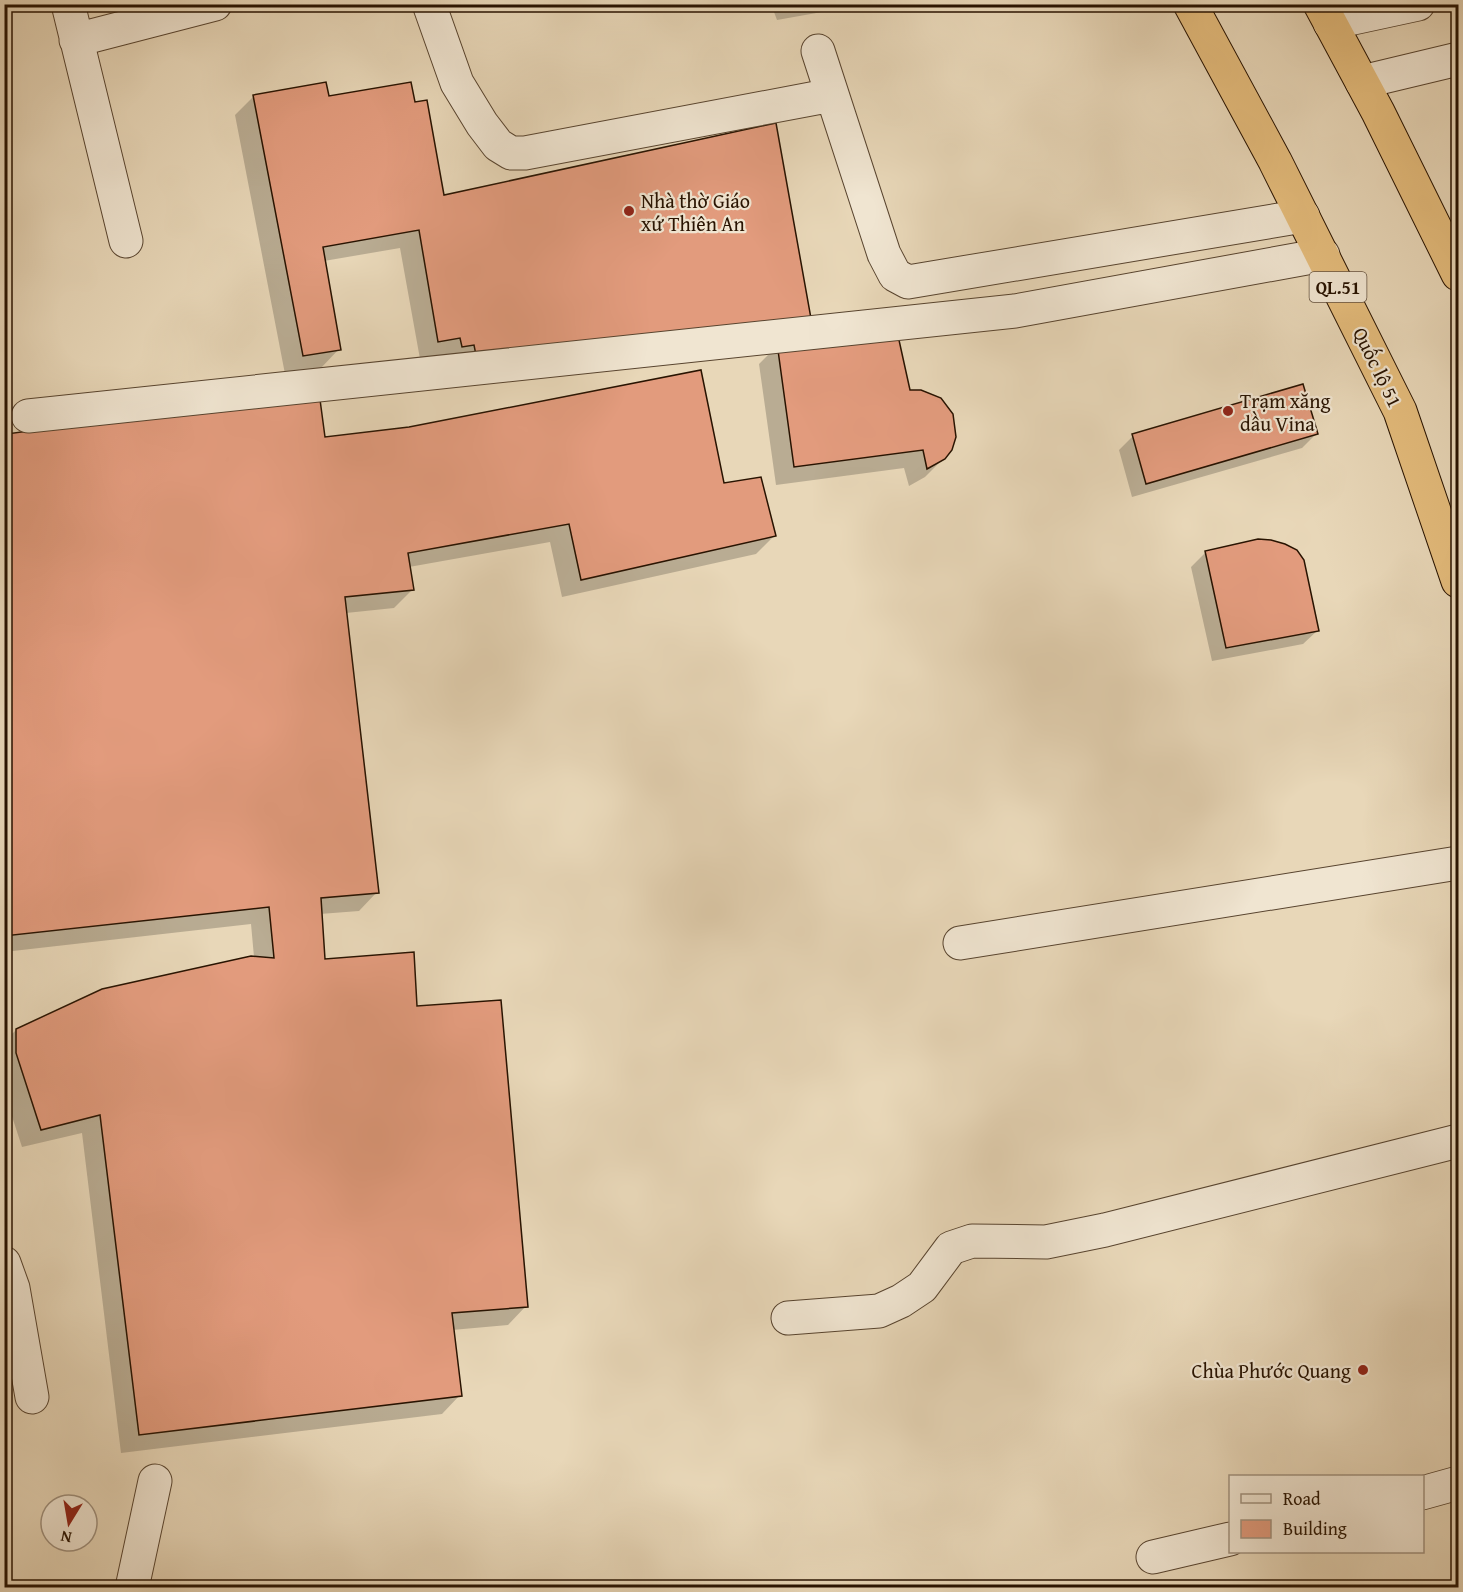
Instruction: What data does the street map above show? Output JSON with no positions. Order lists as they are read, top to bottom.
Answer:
{
  "streets": {
    "highway": ["QL.51", "Quốc lộ 51"]
  },
  "places": ["Nhà thờ Giáo xứ Thiên An", "Trạm xăng dầu Vina", "Chùa Phước Quang"],
  "legend": ["Road", "Building"],
  "north": "bottom"
}
